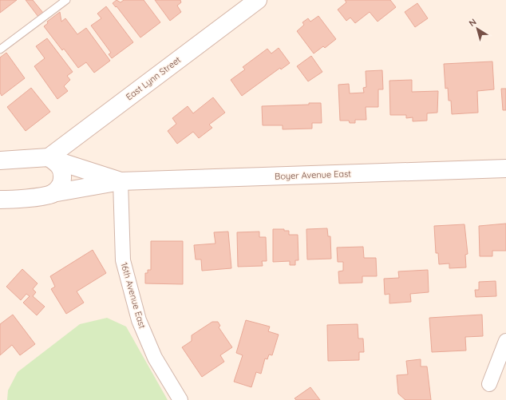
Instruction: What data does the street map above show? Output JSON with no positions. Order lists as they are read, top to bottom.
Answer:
{
  "streets": {
    "street": ["East Lynn Street", "Boyer Avenue East", "16th Avenue East"]
  },
  "crossings": [
    ["East Lynn Street", "Boyer Avenue East"],
    ["Boyer Avenue East", "16th Avenue East"]
  ],
  "north": "top left"
}
